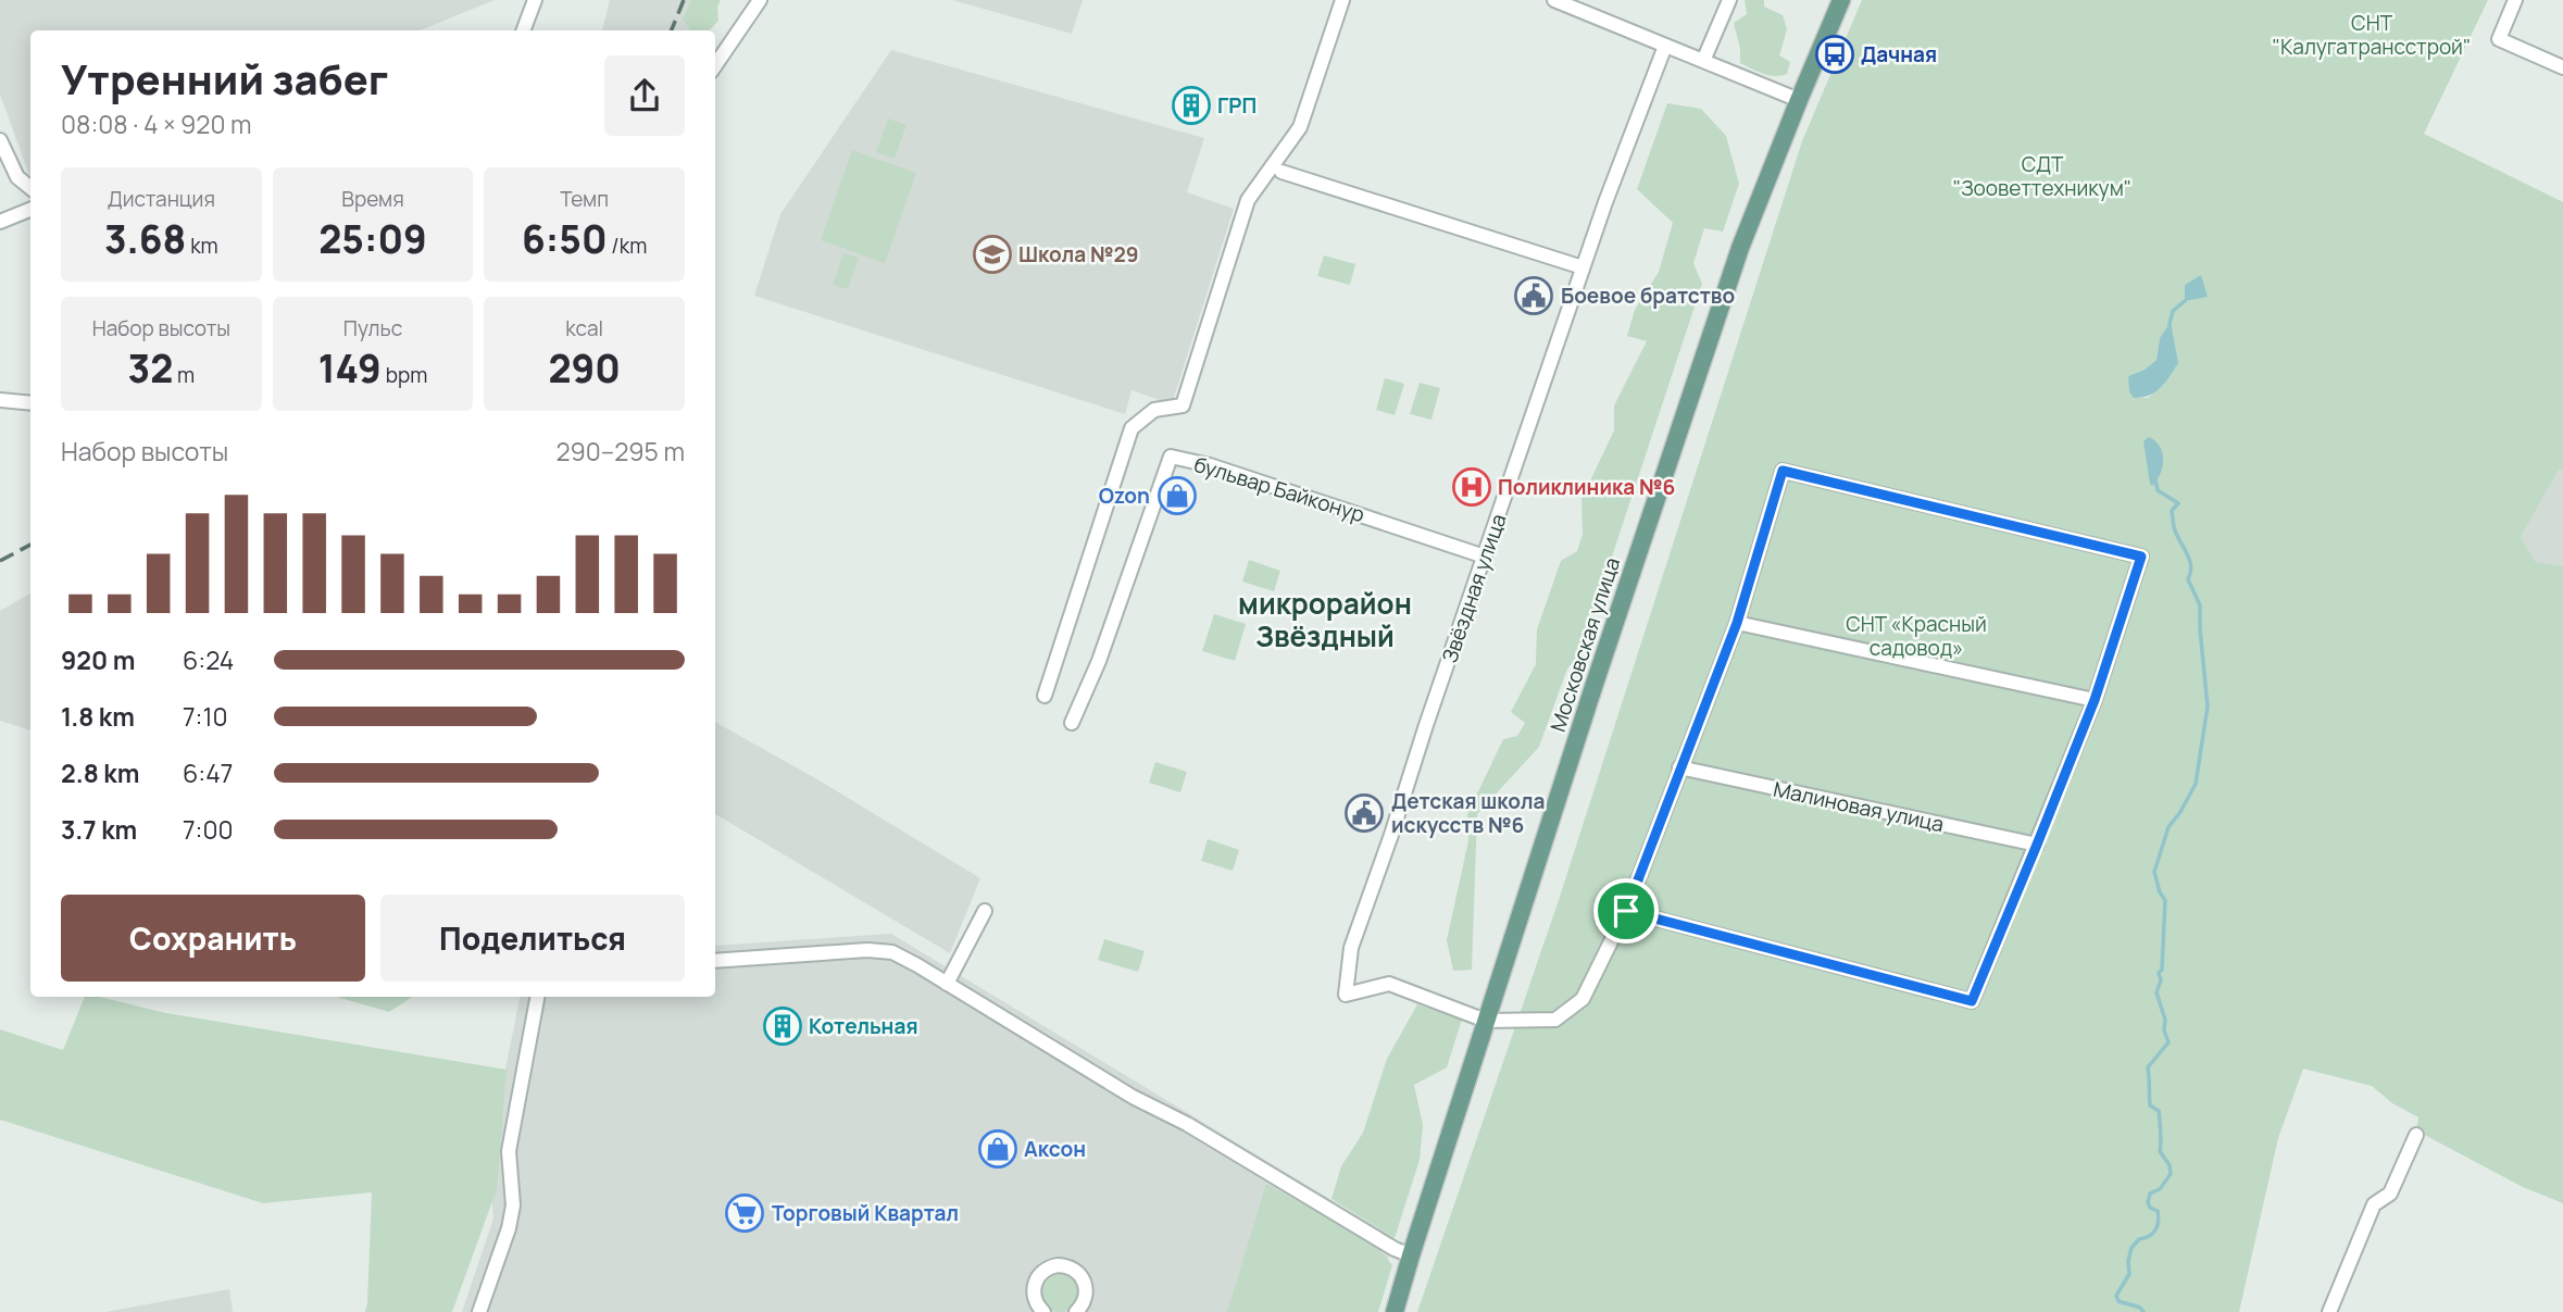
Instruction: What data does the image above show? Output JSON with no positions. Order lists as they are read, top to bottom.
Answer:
{
  "streets": {
    "main road": ["Московская улица"],
    "street": ["бульвар Байконур", "Звёздная улица", "Малиновая улица"]
  },
  "crossings": [
    ["бульвар Байконур", "Звёздная улица"],
    ["Звёздная улица", "Московская улица"]
  ],
  "districts": ["микрорайон Звёздный"],
  "parks": ["СНТ \"Калугатрансстрой\"", "СДТ \"Зооветтехникум\"", "СНТ «Красный садовод»"],
  "places": {
    "bus stop": ["Дачная"],
    "building": ["ГРП", "Котельная"],
    "school or university": ["Школа №29"],
    "public building": ["Боевое братство", "Детская школа искусств №6"],
    "hospital": ["Поликлиника №6"],
    "shop": ["Ozon", "Аксон"],
    "supermarket": ["Торговый Квартал"]
  },
  "page": {
    "heading": ["Утренний забег", "08:08 · 4 × 920 m"],
    "stats": [
      ["Дистанция", "3.68 km"],
      ["Время", "25:09"],
      ["Темп", "6:50 /km"],
      ["Набор высоты", "32 m"],
      ["Пульс", "149 bpm"],
      ["kcal", "290"]
    ],
    "chart": ["Набор высоты", "290–295 m"],
    "list": [
      {
        "name": "920 m",
        "note": "6:24"
      },
      {
        "name": "1.8 km",
        "note": "7:10"
      },
      {
        "name": "2.8 km",
        "note": "6:47"
      },
      {
        "name": "3.7 km",
        "note": "7:00"
      }
    ],
    "buttons": ["Сохранить", "Поделиться"]
  }
}
